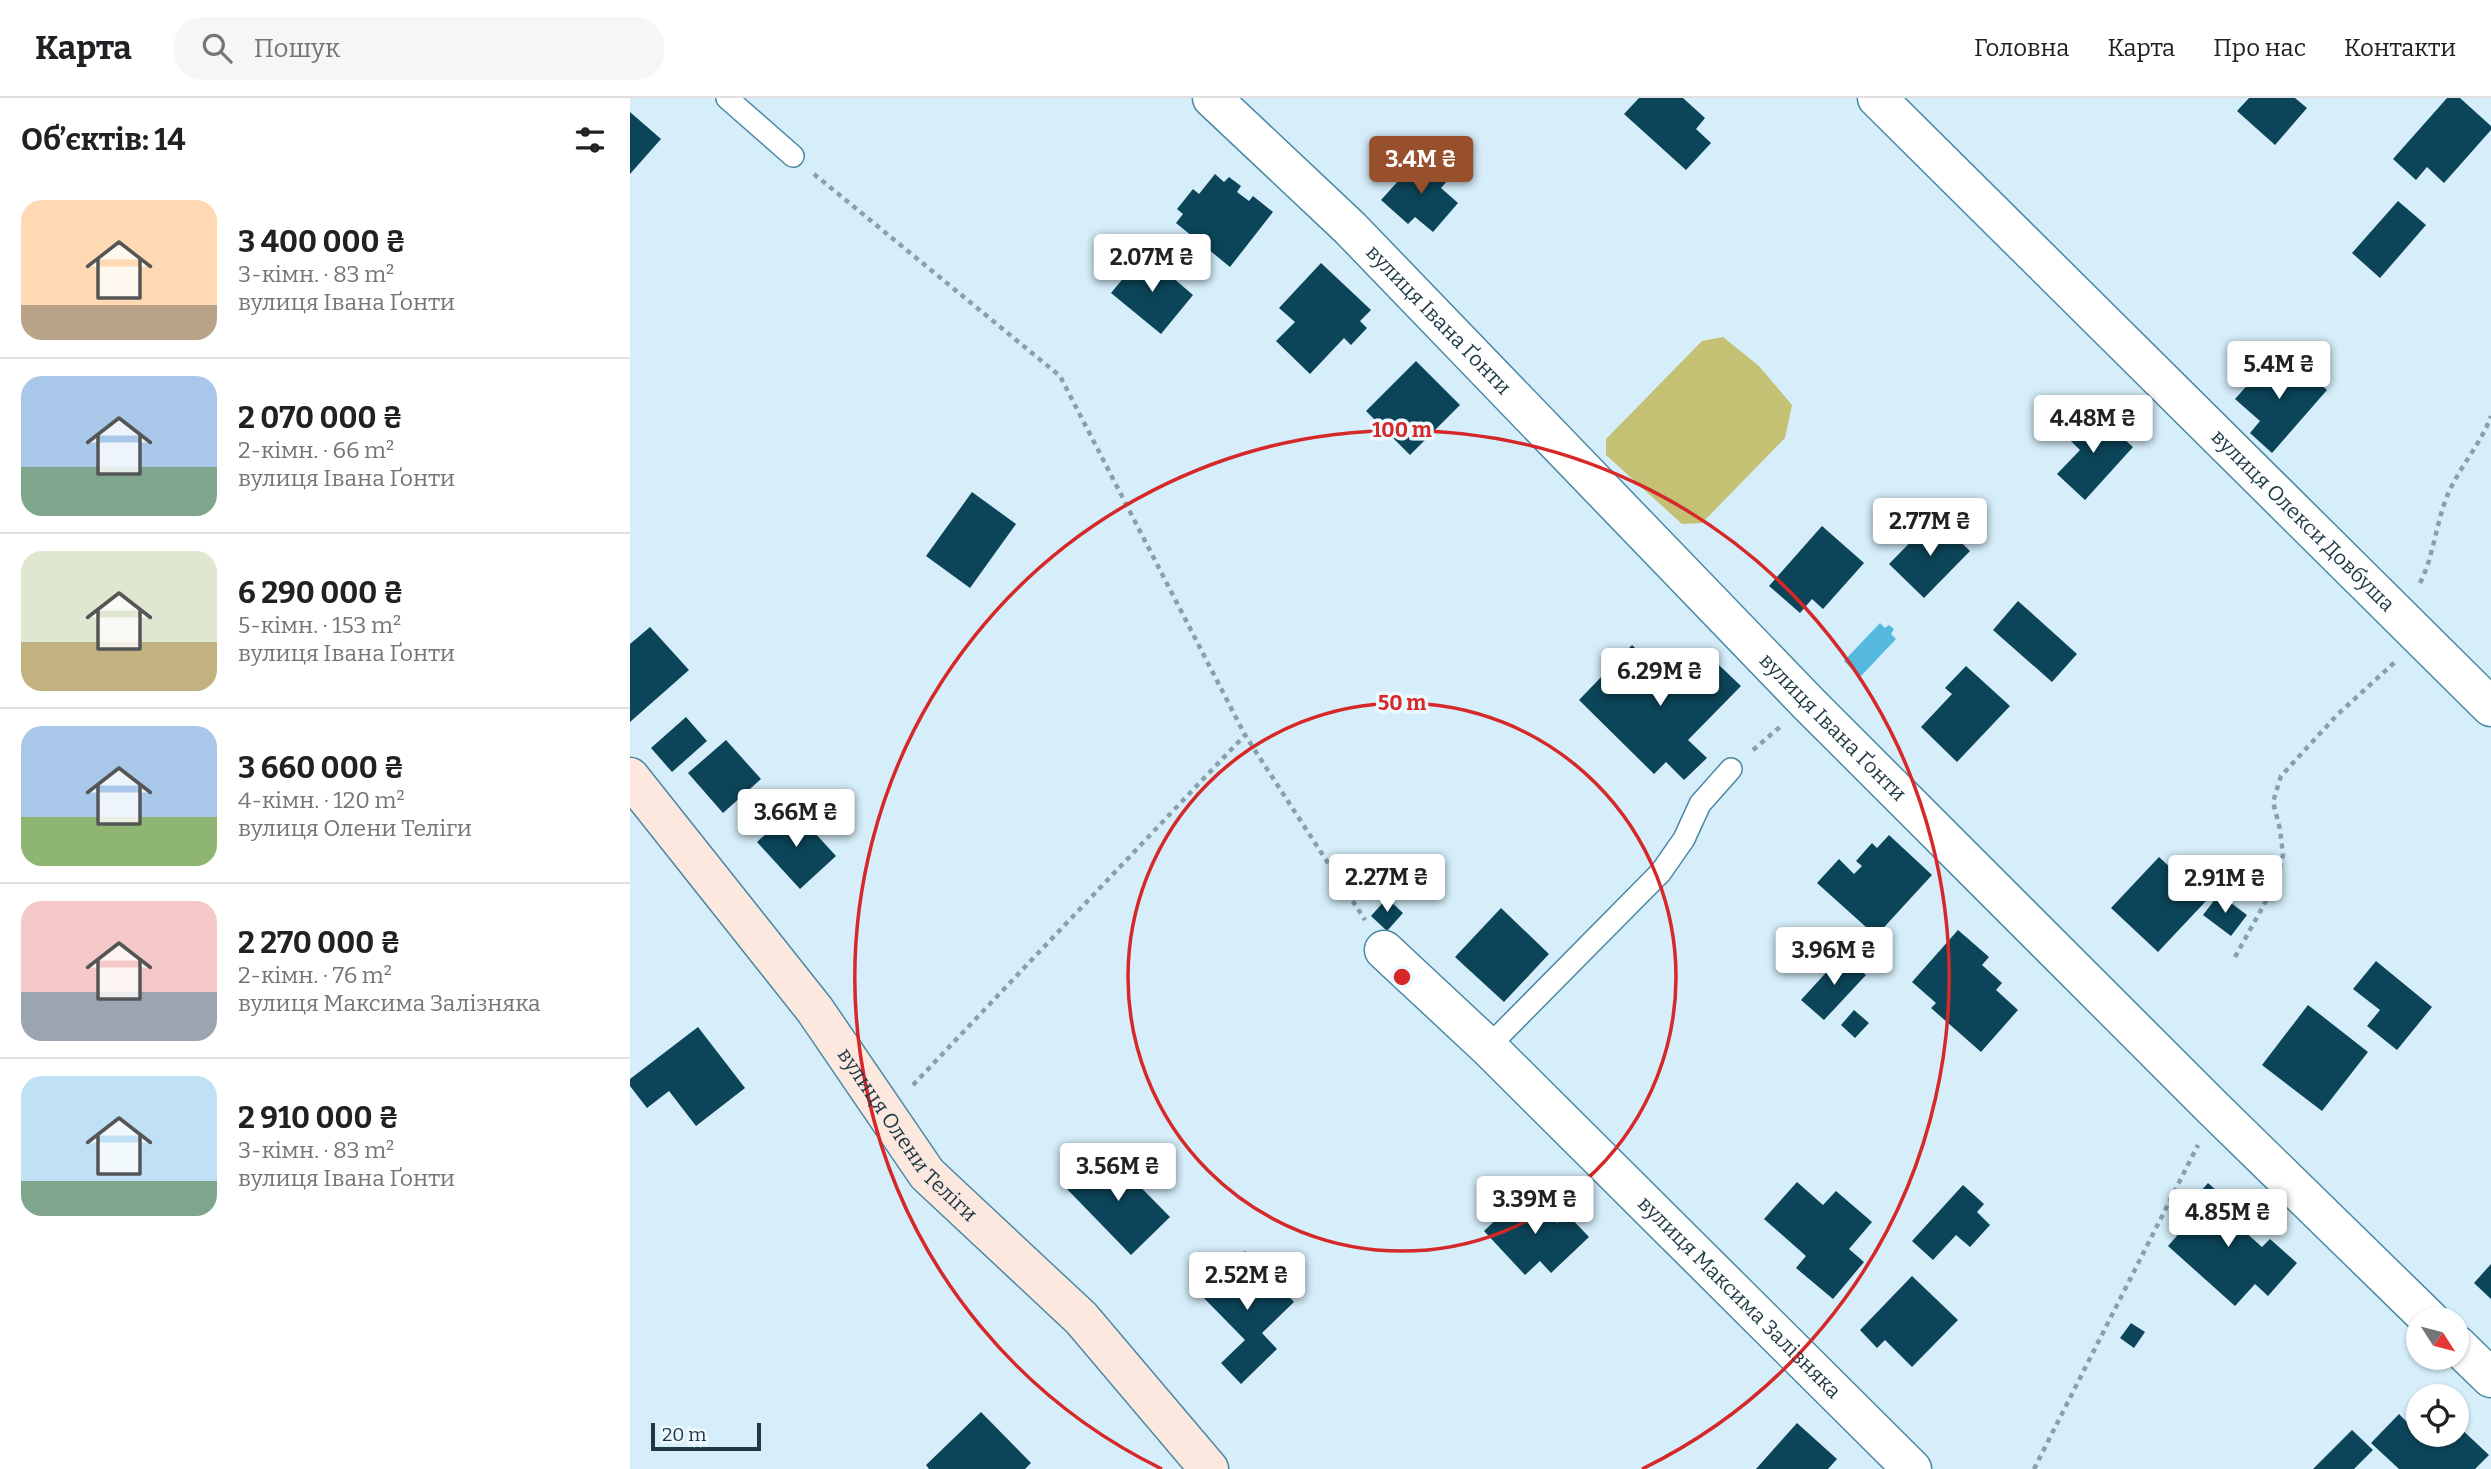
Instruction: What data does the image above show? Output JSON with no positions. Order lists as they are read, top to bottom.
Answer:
{
  "streets": {
    "street": [
      "вулиця Івана Ґонти",
      "вулиця Олекси Довбуша",
      "вулиця Олени Теліги",
      "вулиця Максима Залізняка"
    ]
  },
  "scale_bar": "20 m",
  "north": "bottom right",
  "page": {
    "header": "Карта",
    "search": "Пошук",
    "nav": [
      "Головна",
      "Карта",
      "Про нас",
      "Контакти"
    ],
    "heading": "Об’єктів: 14",
    "price": [
      "3.4M ₴",
      "2.07M ₴",
      "5.4M ₴",
      "4.48M ₴",
      "2.77M ₴",
      "6.29M ₴",
      "3.66M ₴",
      "2.27M ₴",
      "2.91M ₴",
      "3.96M ₴",
      "3.56M ₴",
      "3.39M ₴",
      "4.85M ₴",
      "2.52M ₴"
    ],
    "list": [
      {
        "name": "3 400 000 ₴",
        "note": "3-кімн. · 83 m² · вулиця Івана Ґонти"
      },
      {
        "name": "2 070 000 ₴",
        "note": "2-кімн. · 66 m² · вулиця Івана Ґонти"
      },
      {
        "name": "6 290 000 ₴",
        "note": "5-кімн. · 153 m² · вулиця Івана Ґонти"
      },
      {
        "name": "3 660 000 ₴",
        "note": "4-кімн. · 120 m² · вулиця Олени Теліги"
      },
      {
        "name": "2 270 000 ₴",
        "note": "2-кімн. · 76 m² · вулиця Максима Залізняка"
      },
      {
        "name": "2 910 000 ₴",
        "note": "3-кімн. · 83 m² · вулиця Івана Ґонти"
      }
    ],
    "scale": "20 m"
  },
  "rings": ["100 m", "50 m"]
}
